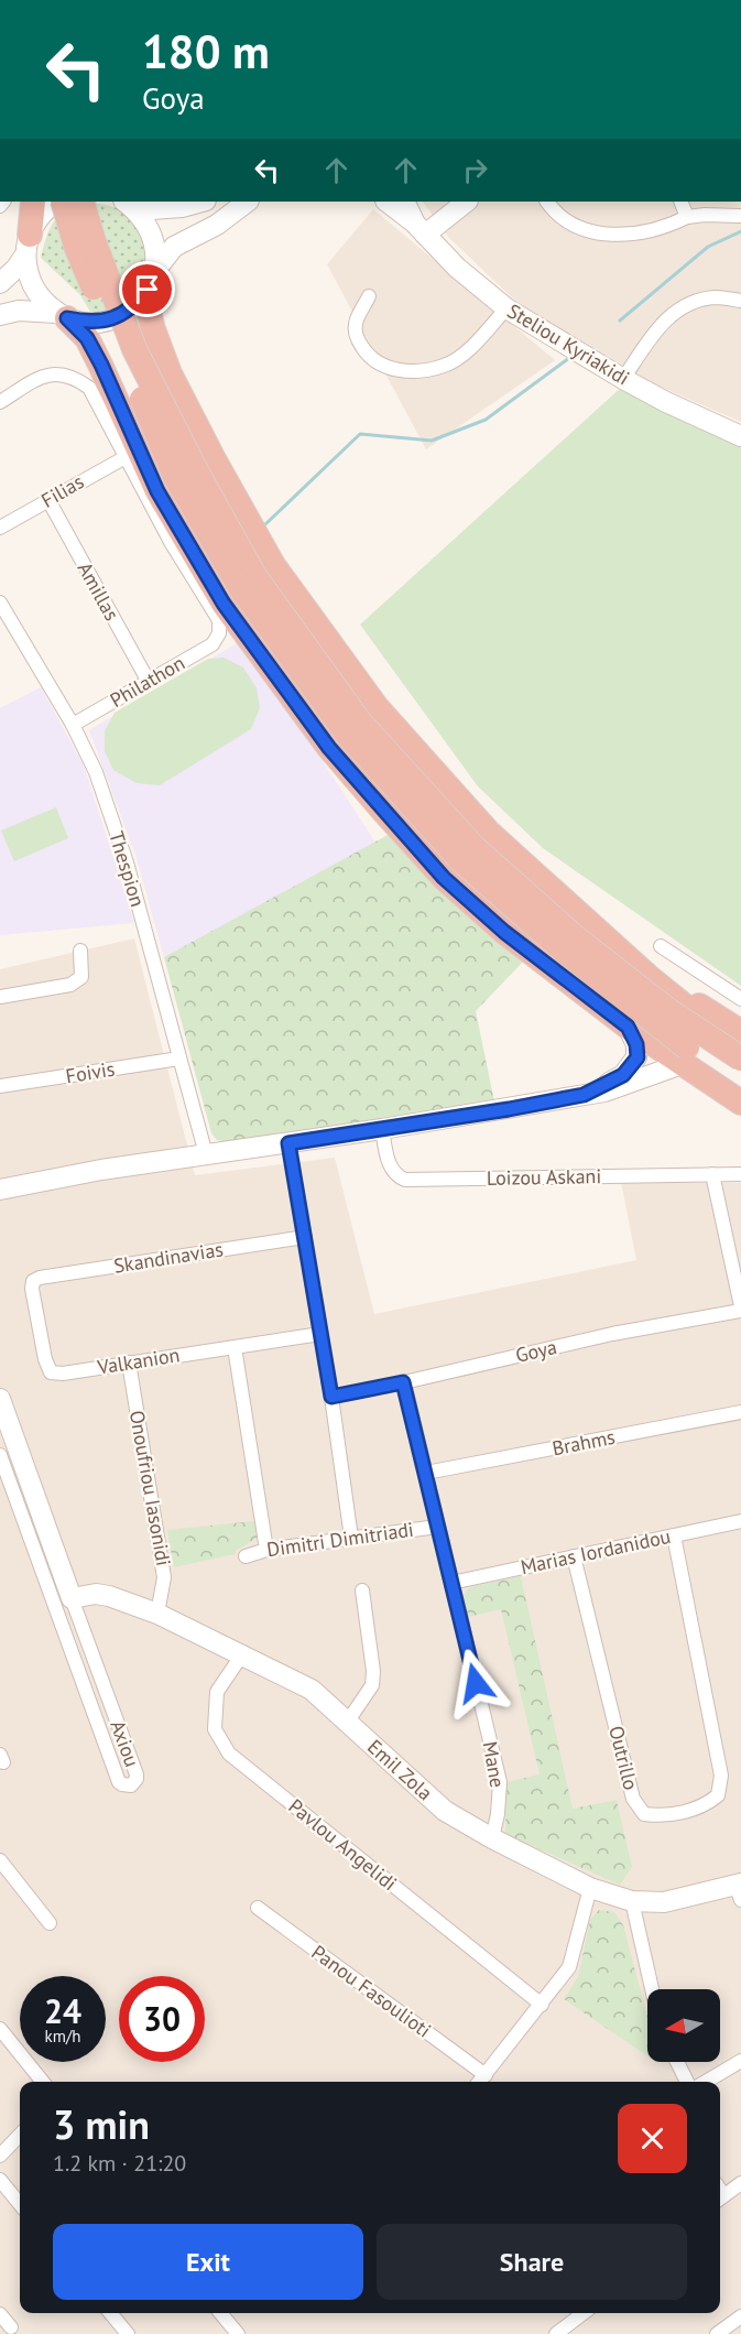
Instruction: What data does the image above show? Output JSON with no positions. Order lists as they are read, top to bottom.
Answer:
{
  "streets": {
    "street": [
      "Steliou Kyriakidi",
      "Filias",
      "Amillas",
      "Philathon",
      "Thespion",
      "Foivis",
      "Loizou Askani",
      "Skandinavias",
      "Goya",
      "Valkanion",
      "Brahms",
      "Onoufriou Iasonidi",
      "Dimitri Dimitriadi",
      "Marias Iordanidou",
      "Axiou",
      "Outrillo",
      "Mane",
      "Emil Zola",
      "Pavlou Angelidi",
      "Panou Fasoulioti"
    ]
  },
  "crossings": [
    ["Filias", "Amillas"],
    ["Filias", "Philathon"],
    ["Amillas", "Philathon"],
    ["Philathon", "Thespion"],
    ["Thespion", "Foivis"],
    ["Skandinavias", "Valkanion"],
    ["Goya", "Mane"],
    ["Valkanion", "Onoufriou Iasonidi"],
    ["Brahms", "Mane"],
    ["Onoufriou Iasonidi", "Emil Zola"],
    ["Dimitri Dimitriadi", "Mane"],
    ["Marias Iordanidou", "Outrillo"],
    ["Marias Iordanidou", "Mane"],
    ["Axiou", "Emil Zola"],
    ["Mane", "Emil Zola"],
    ["Emil Zola", "Pavlou Angelidi"]
  ],
  "north": "left",
  "page": {
    "turn": ["180 m", "Goya"],
    "speed": "24 km/h",
    "limit": "30",
    "heading": ["3 min", "1.2 km · 21:20"],
    "buttons": ["Exit", "Share"]
  }
}
